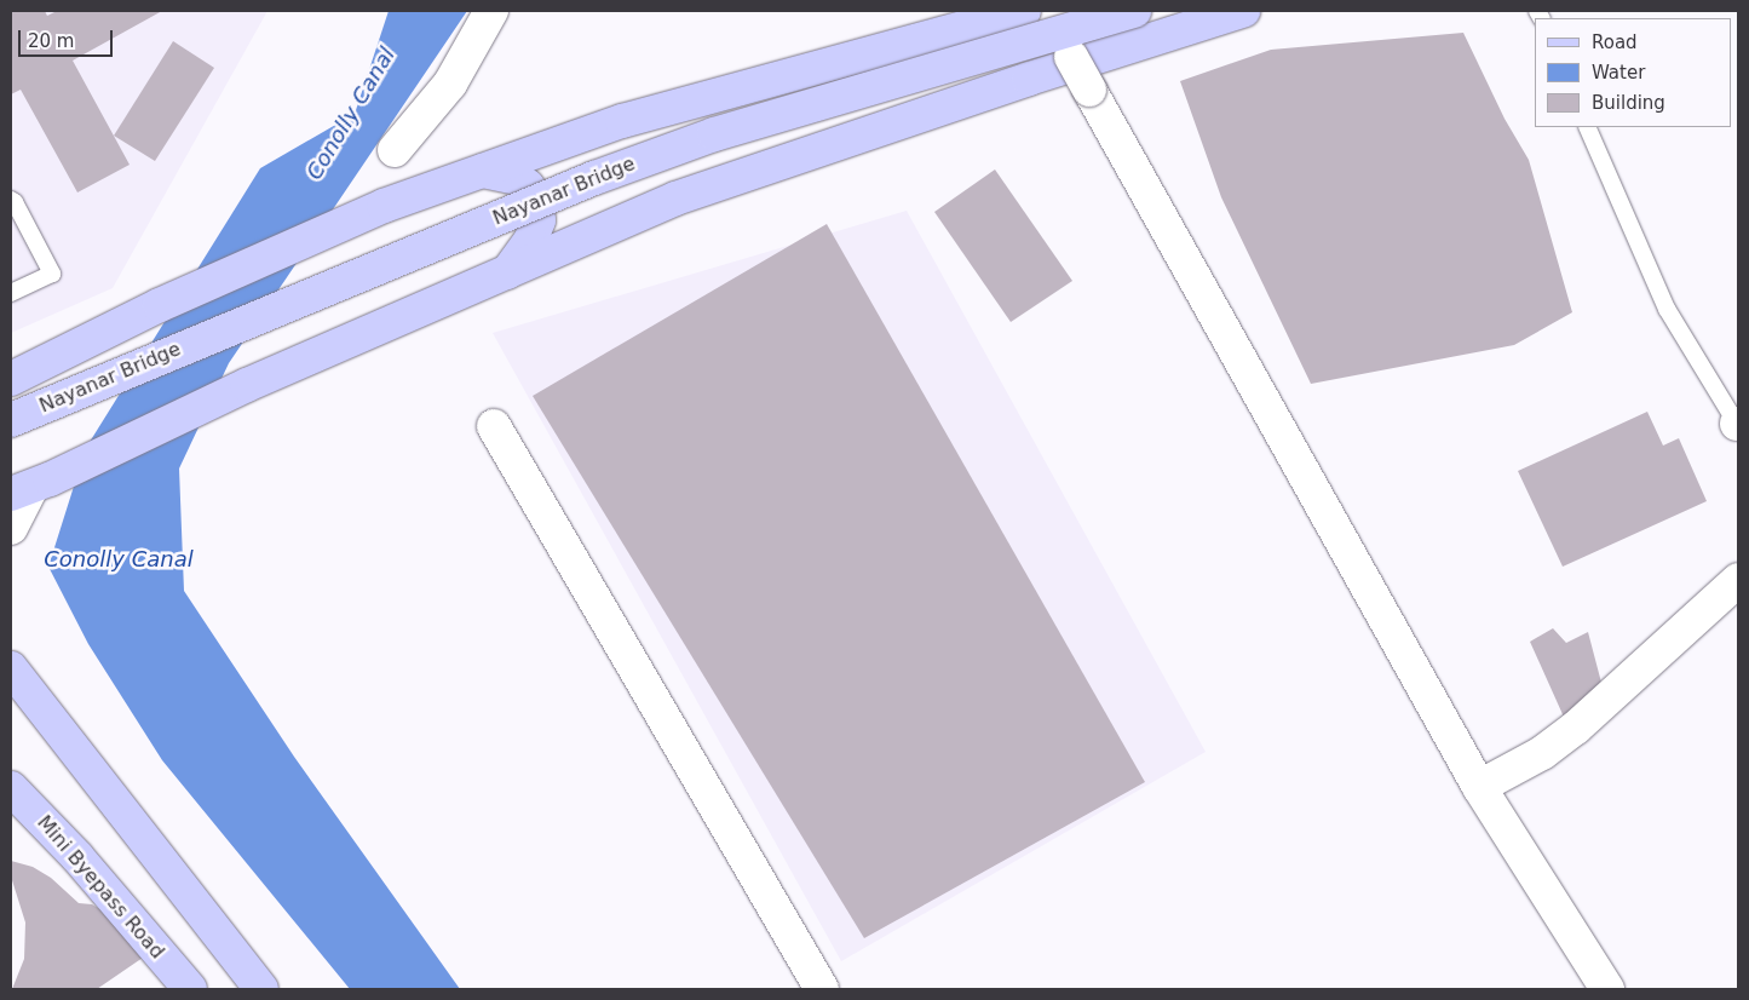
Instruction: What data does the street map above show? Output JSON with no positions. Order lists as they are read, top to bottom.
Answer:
{
  "streets": {
    "main road": ["Nayanar Bridge", "Mini Byepass Road"]
  },
  "water": ["Conolly Canal"],
  "legend": ["Road", "Water", "Building"],
  "scale_bar": "20 m"
}
